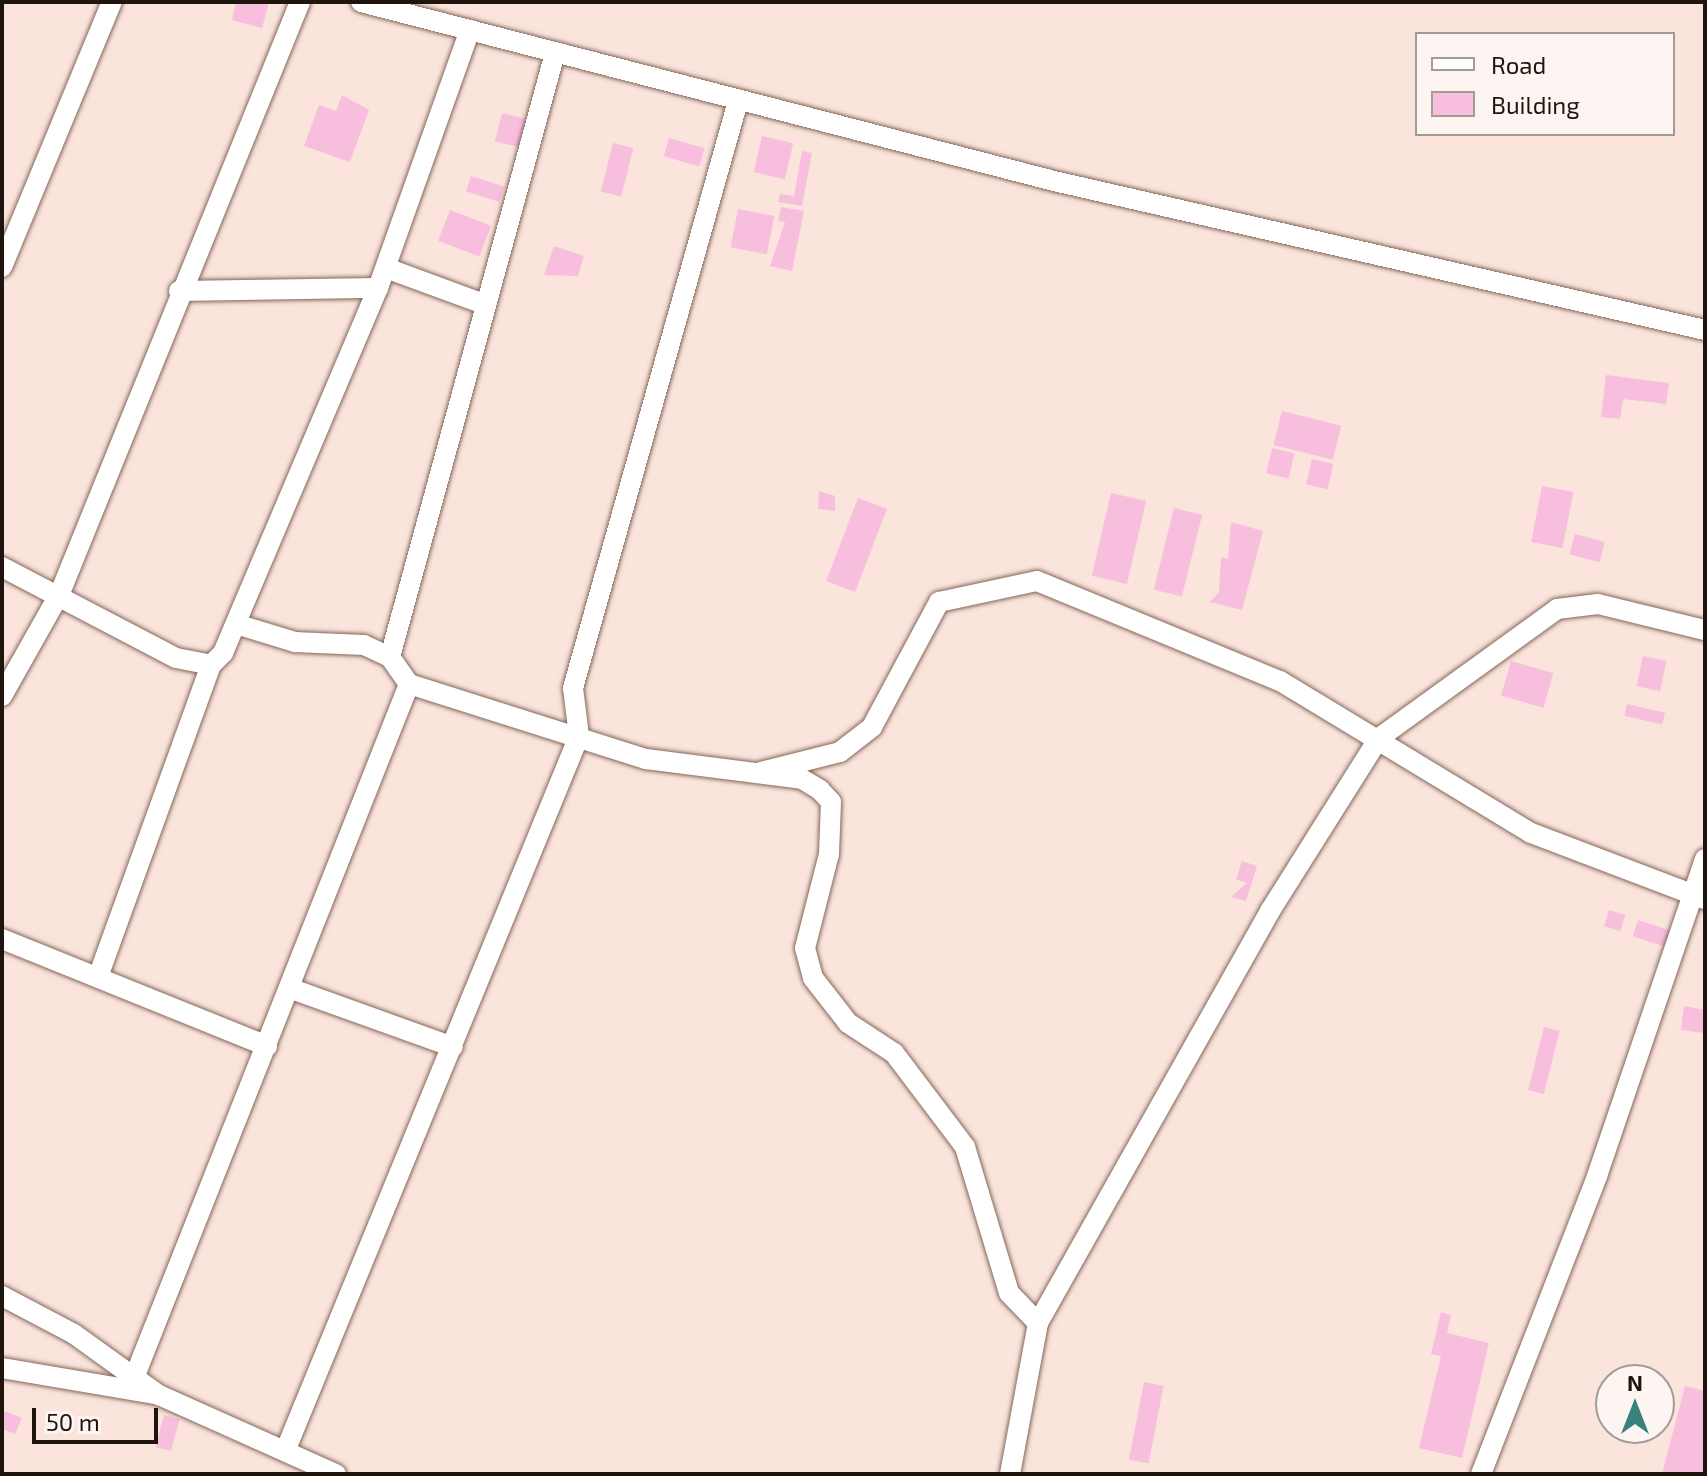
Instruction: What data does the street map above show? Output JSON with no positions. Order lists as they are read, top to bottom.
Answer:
{
  "legend": ["Road", "Building"],
  "scale_bar": "50 m",
  "north": "top"
}
